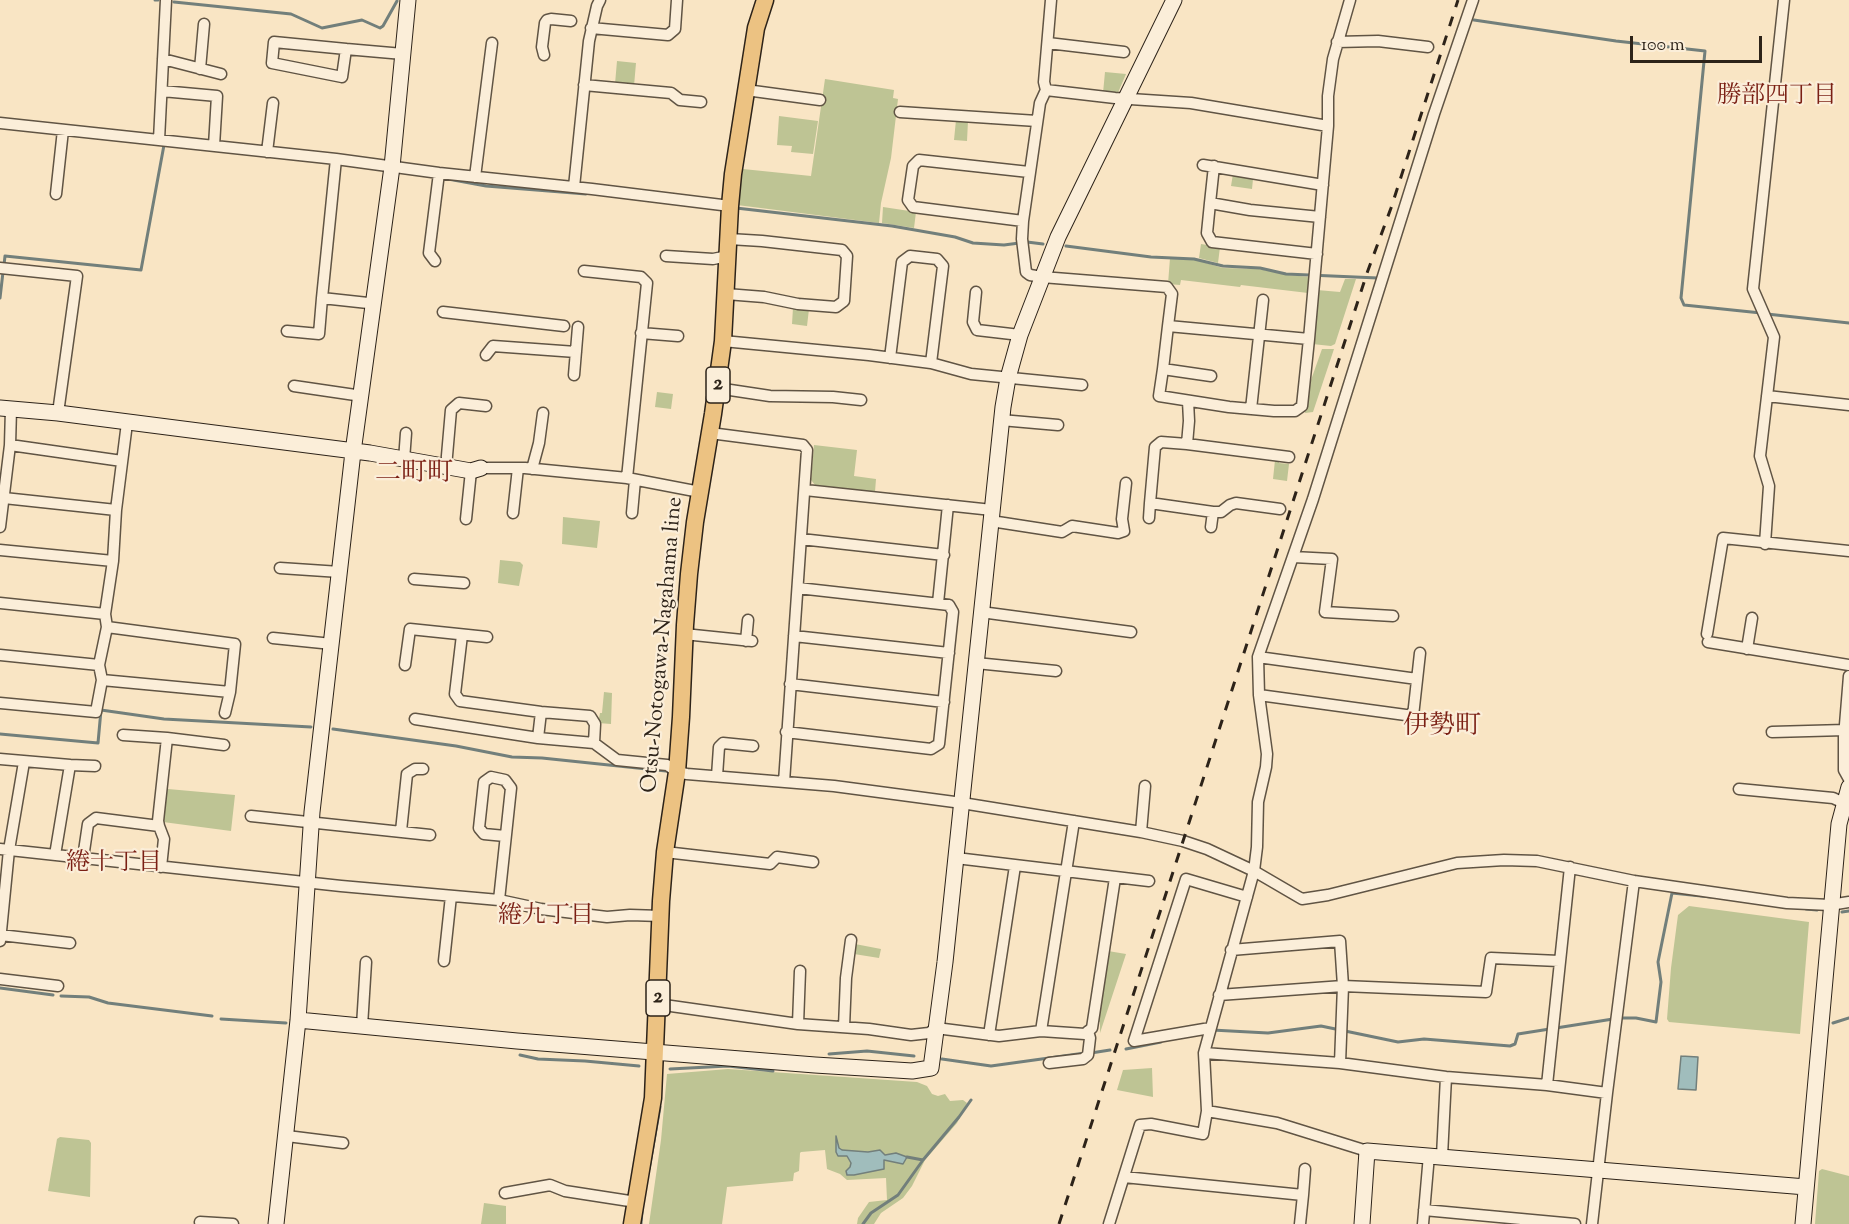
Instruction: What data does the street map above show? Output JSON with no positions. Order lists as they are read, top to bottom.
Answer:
{
  "streets": {
    "main road": ["2", "Otsu-Notogawa-Nagahama line"]
  },
  "districts": [
    "勝部四丁目",
    "二町町",
    "伊勢町",
    "綣十丁目",
    "綣九丁目"
  ],
  "scale_bar": "100 m"
}
